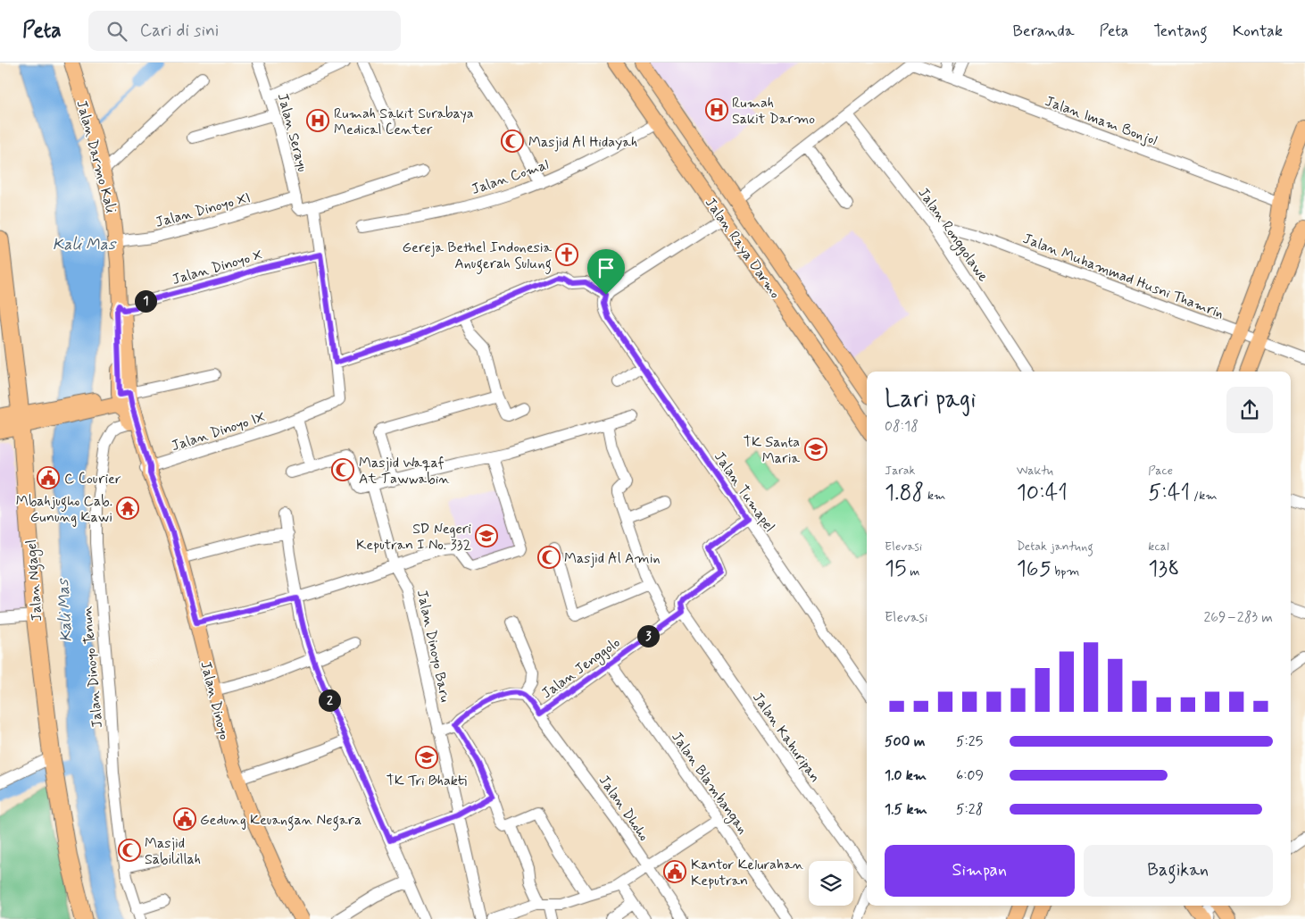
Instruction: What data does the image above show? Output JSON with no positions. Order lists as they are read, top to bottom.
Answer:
{
  "streets": {
    "highway": ["Jalan Ngagel"],
    "main road": ["Jalan Darmo Kali", "Jalan Raya Darmo", "Jalan Dinoyo"],
    "street": [
      "Jalan Imam Bonjol",
      "Jalan Serayu",
      "Jalan Comal",
      "Jalan Dinoyo XI",
      "Jalan Ronggolawe",
      "Jalan Dinoyo X",
      "Jalan Muhammad Husni Thamrin",
      "Jalan Dinoyo IX",
      "Jalan Tumapel",
      "Jalan Dinoyo Baru",
      "Jalan Dinoyo Tenun",
      "Jalan Jenggolo",
      "Jalan Kahuripan",
      "Jalan Blambangan",
      "Jalan Dhoho"
    ]
  },
  "crossings": [
    ["Jalan Serayu", "Jalan Dinoyo XI"],
    ["Jalan Darmo Kali", "Jalan Dinoyo XI"],
    ["Jalan Darmo Kali", "Jalan Dinoyo X"],
    ["Jalan Darmo Kali", "Jalan Dinoyo"],
    ["Jalan Comal", "Jalan Raya Darmo"],
    ["Jalan Ronggolawe", "Jalan Muhammad Husni Thamrin"],
    ["Jalan Dinoyo IX", "Jalan Dinoyo"],
    ["Jalan Dinoyo Tenun", "Jalan Dinoyo"],
    ["Jalan Jenggolo", "Jalan Kahuripan"],
    ["Jalan Jenggolo", "Jalan Blambangan"],
    ["Jalan Jenggolo", "Jalan Dhoho"]
  ],
  "water": ["Kali Mas"],
  "places": {
    "hospital": ["Rumah Sakit Darmo", "Rumah Sakit Surabaya Medical Center"],
    "mosque": [
      "Masjid Al Hidayah",
      "Masjid Waqaf At Tawwabin",
      "Masjid Al Amin",
      "Masjid Sabilillah"
    ],
    "church": ["Gereja Bethel Indonesia Anugerah Sulung"],
    "school or university": ["TK Santa Maria", "SD Negeri Keputran I No. 332", "TK Tri Bhakti"],
    "public building": ["C Courier", "Gedung Keuangan Negara", "Kantor Kelurahan Keputran"],
    "temple": ["Mbahjugho Cab. Gunung Kawi"]
  },
  "page": {
    "header": "Peta",
    "search": "Cari di sini",
    "nav": [
      "Beranda",
      "Peta",
      "Tentang",
      "Kontak"
    ],
    "pins": ["1", "3", "2"],
    "heading": ["Lari pagi", "08:18"],
    "stats": [
      ["Jarak", "1.88 km"],
      ["Waktu", "10:41"],
      ["Pace", "5:41 /km"],
      ["Elevasi", "15 m"],
      ["Detak jantung", "165 bpm"],
      ["kcal", "138"]
    ],
    "chart": ["Elevasi", "269–283 m"],
    "list": [
      {
        "name": "500 m",
        "note": "5:25"
      },
      {
        "name": "1.0 km",
        "note": "6:09"
      },
      {
        "name": "1.5 km",
        "note": "5:28"
      }
    ],
    "buttons": ["Simpan", "Bagikan"]
  }
}
